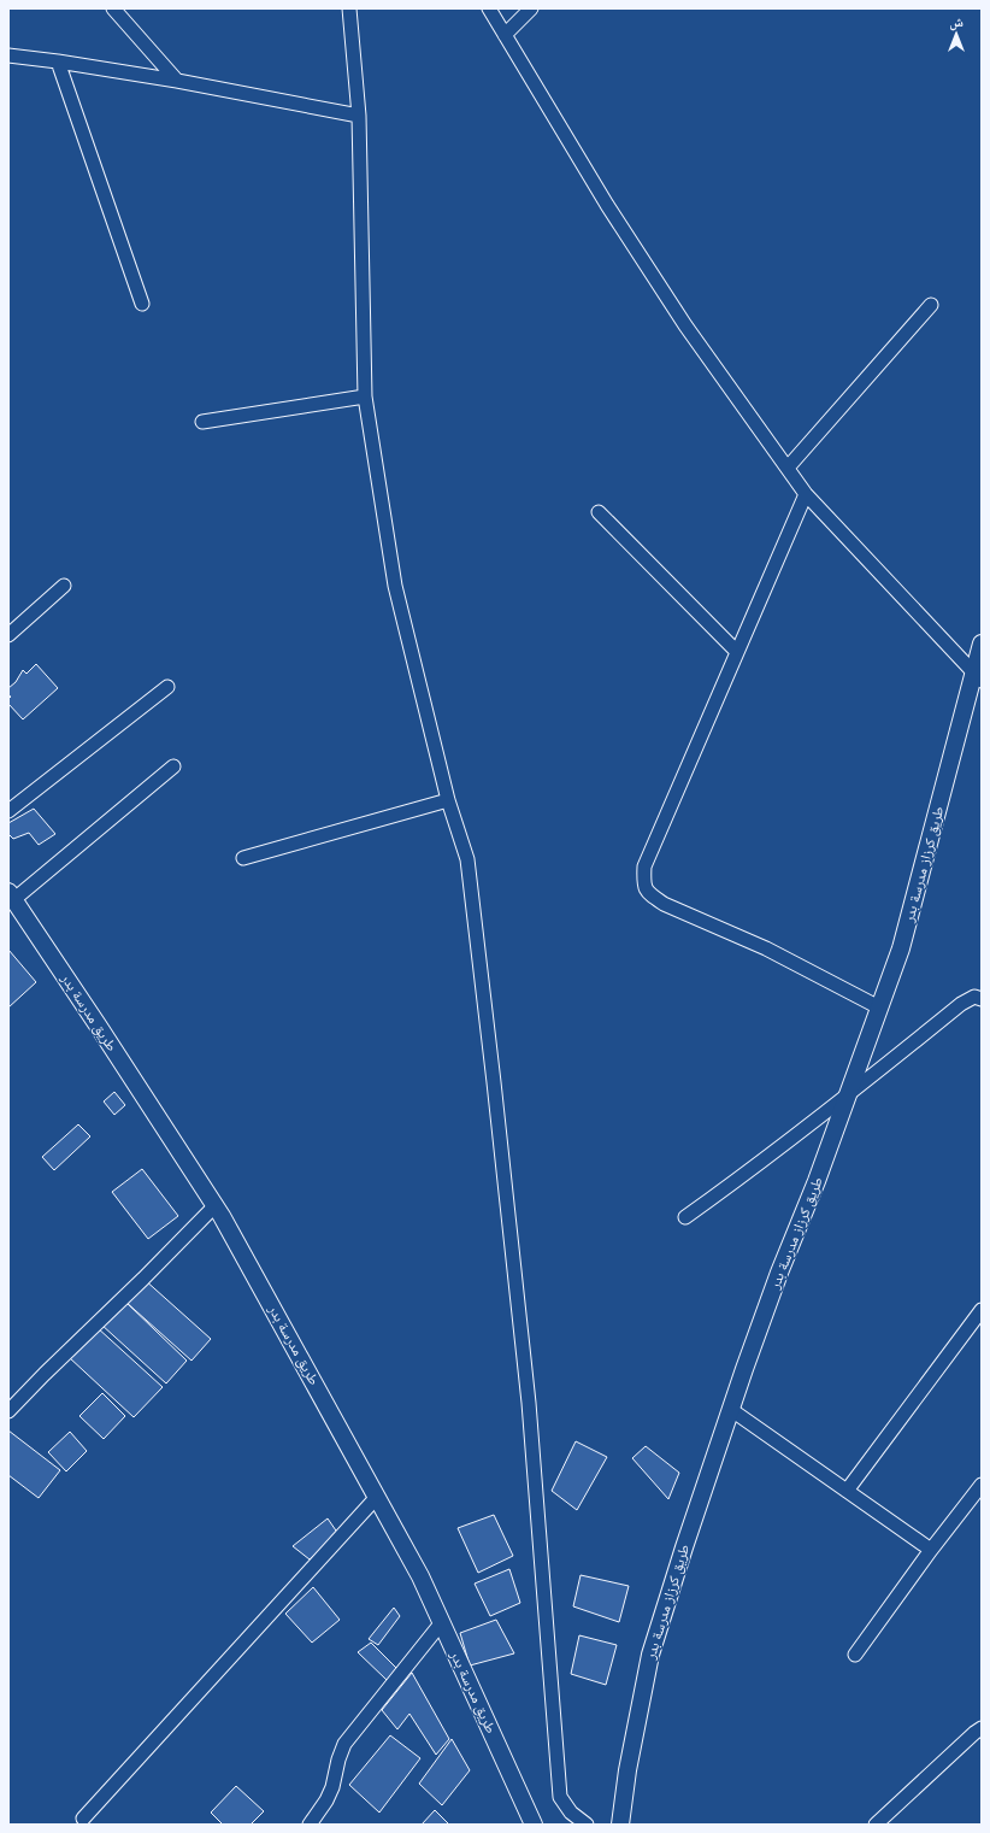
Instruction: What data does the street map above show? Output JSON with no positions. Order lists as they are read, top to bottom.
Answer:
{
  "streets": {
    "street": ["طريق كرزاز مدرسة بدر", "طريق مدرسة بدر"]
  },
  "north": "top"
}
